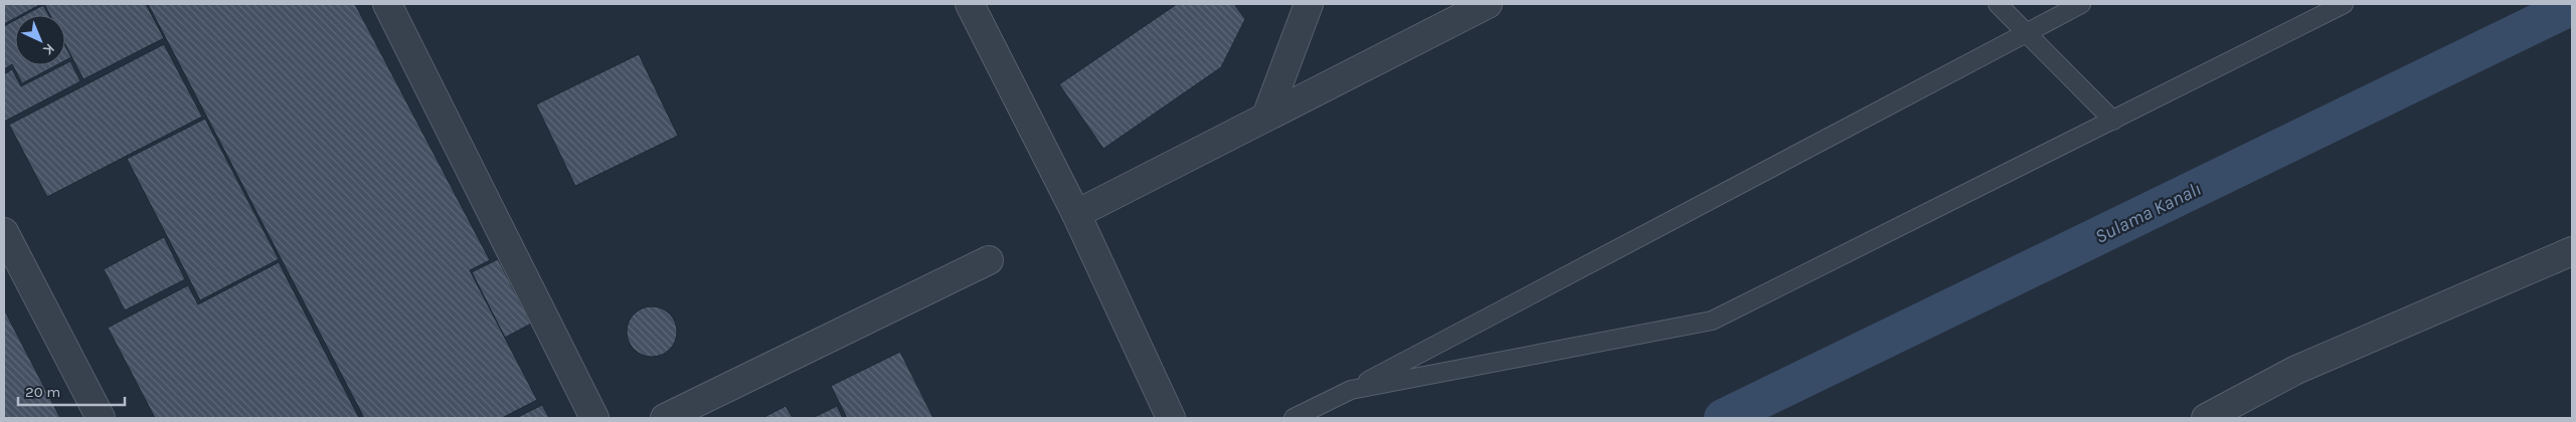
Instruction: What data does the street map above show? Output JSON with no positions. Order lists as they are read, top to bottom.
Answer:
{
  "water": ["Sulama Kanalı"],
  "scale_bar": "20 m",
  "north": "bottom right"
}
